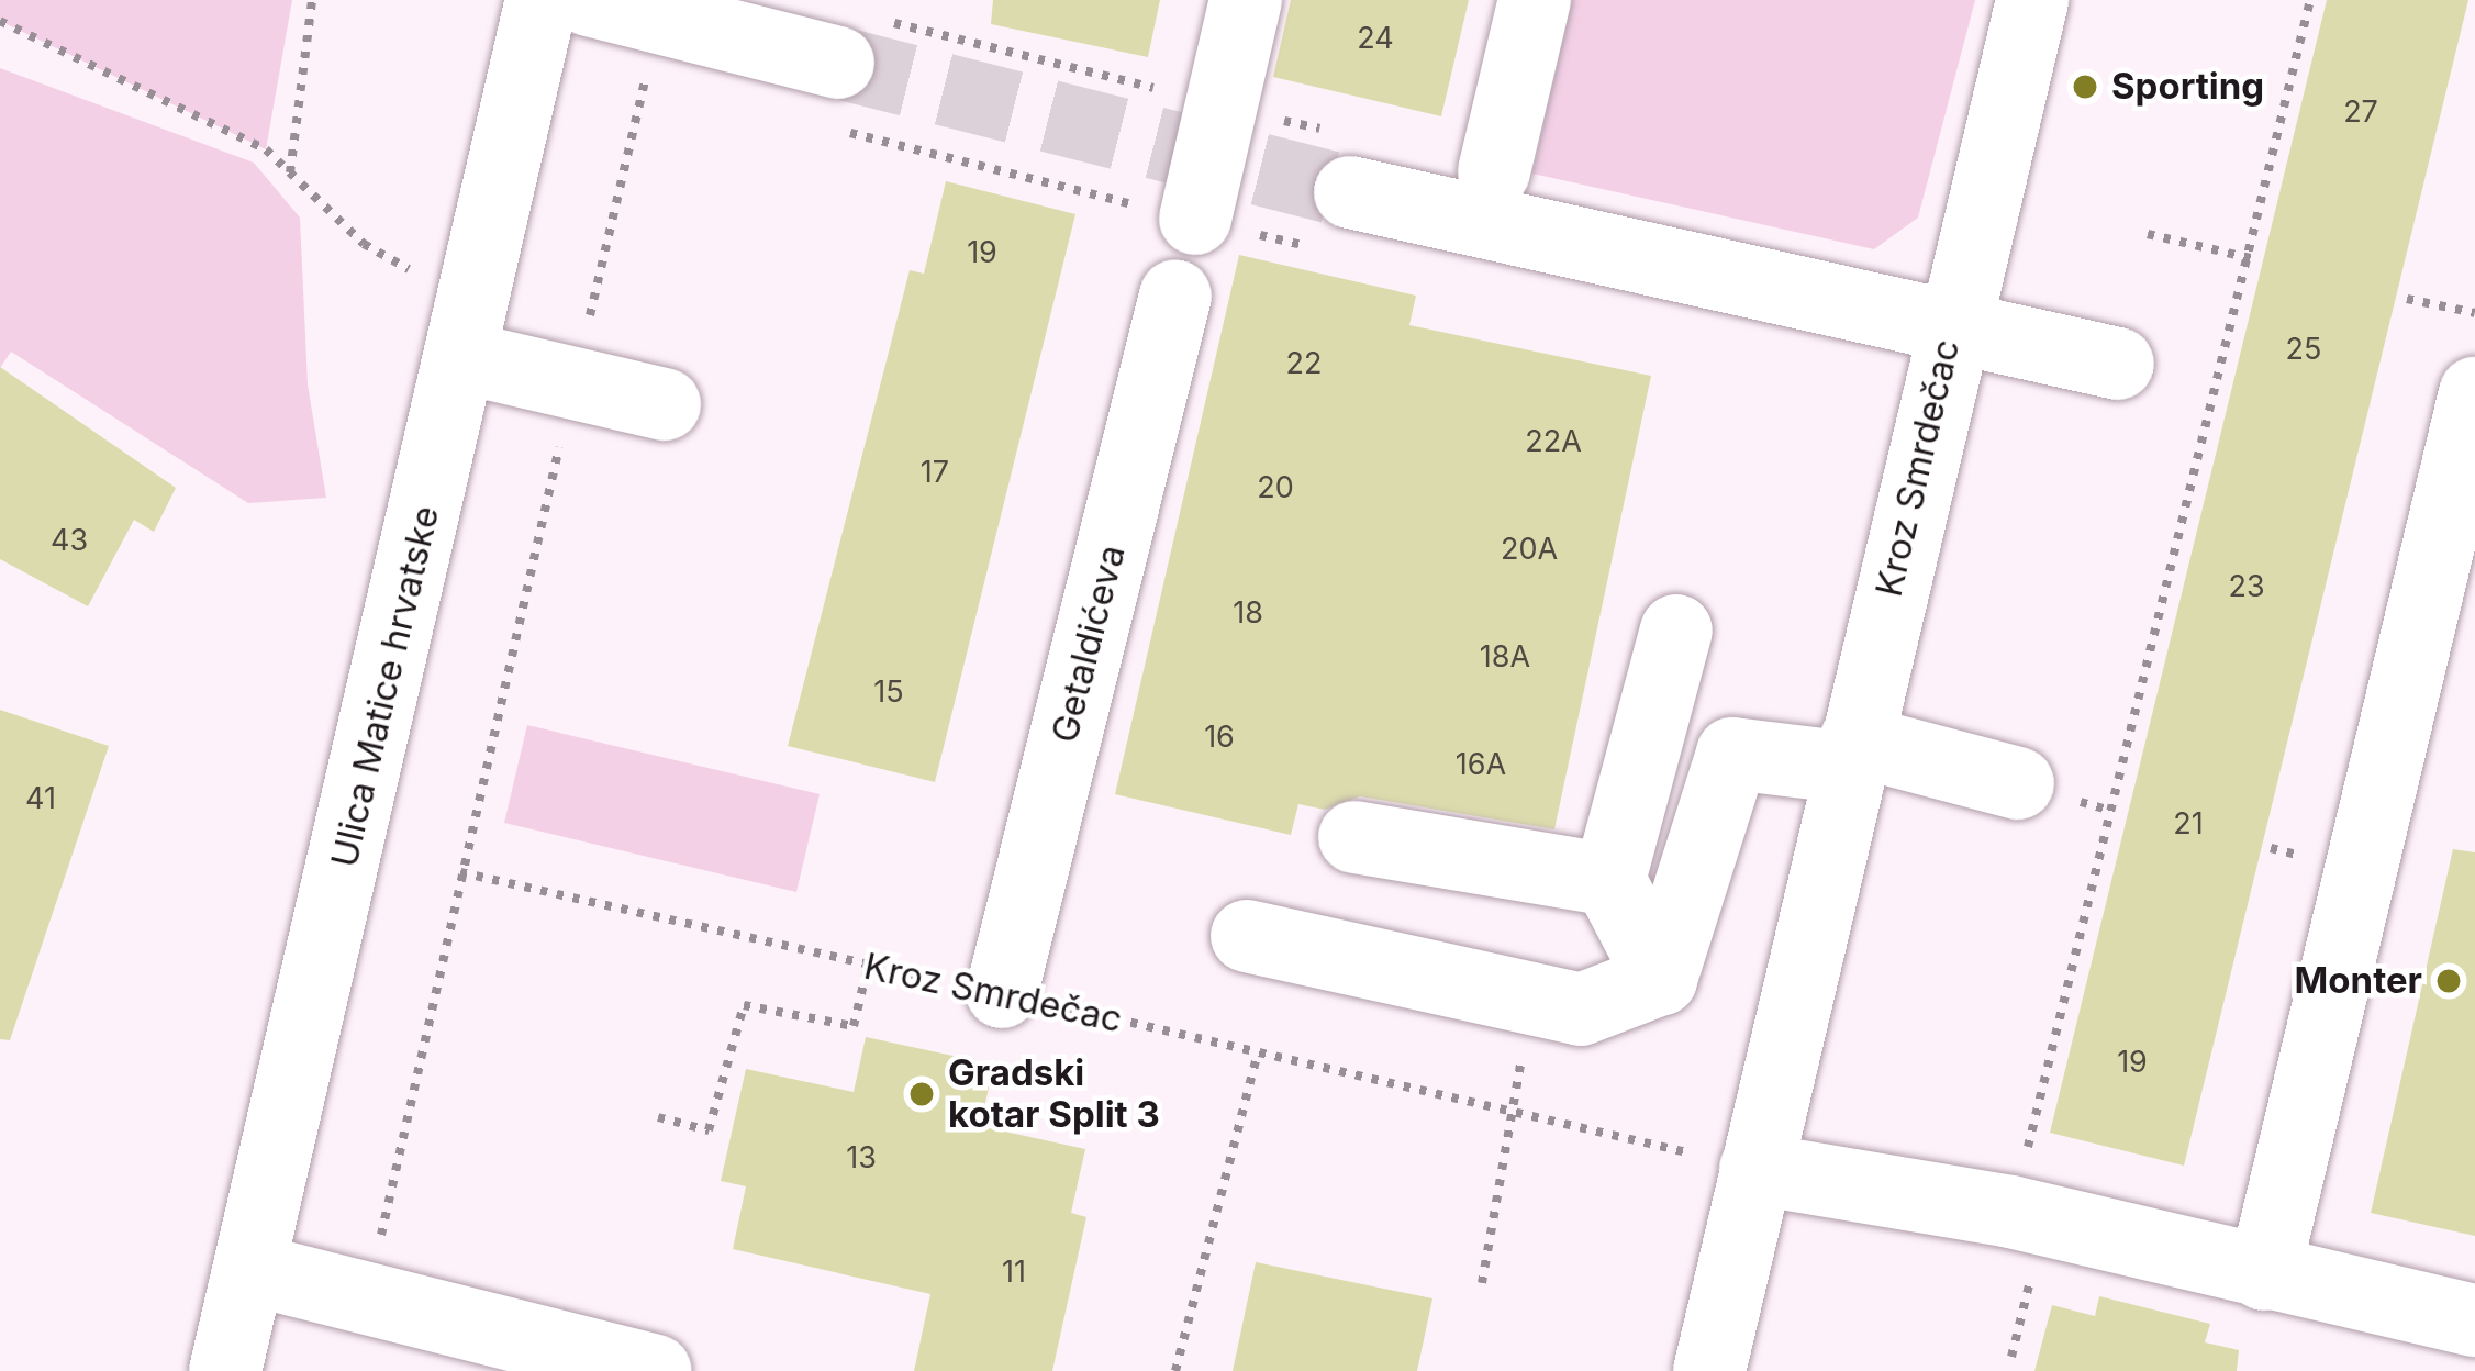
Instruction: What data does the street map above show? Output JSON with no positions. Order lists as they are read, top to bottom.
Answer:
{
  "streets": {
    "street": ["Kroz Smrdečac", "Getaldićeva", "Ulica Matice hrvatske"]
  },
  "crossings": [
    ["Kroz Smrdečac", "Getaldićeva"]
  ],
  "places": ["Sporting", "Monter", "Gradski kotar Split 3"],
  "house_numbers": [
    "24",
    "27",
    "19",
    "25",
    "22",
    "22A",
    "17",
    "20",
    "43",
    "20A",
    "23",
    "18",
    "18A",
    "15",
    "16",
    "16A",
    "41",
    "21",
    "19",
    "13",
    "11"
  ]
}
